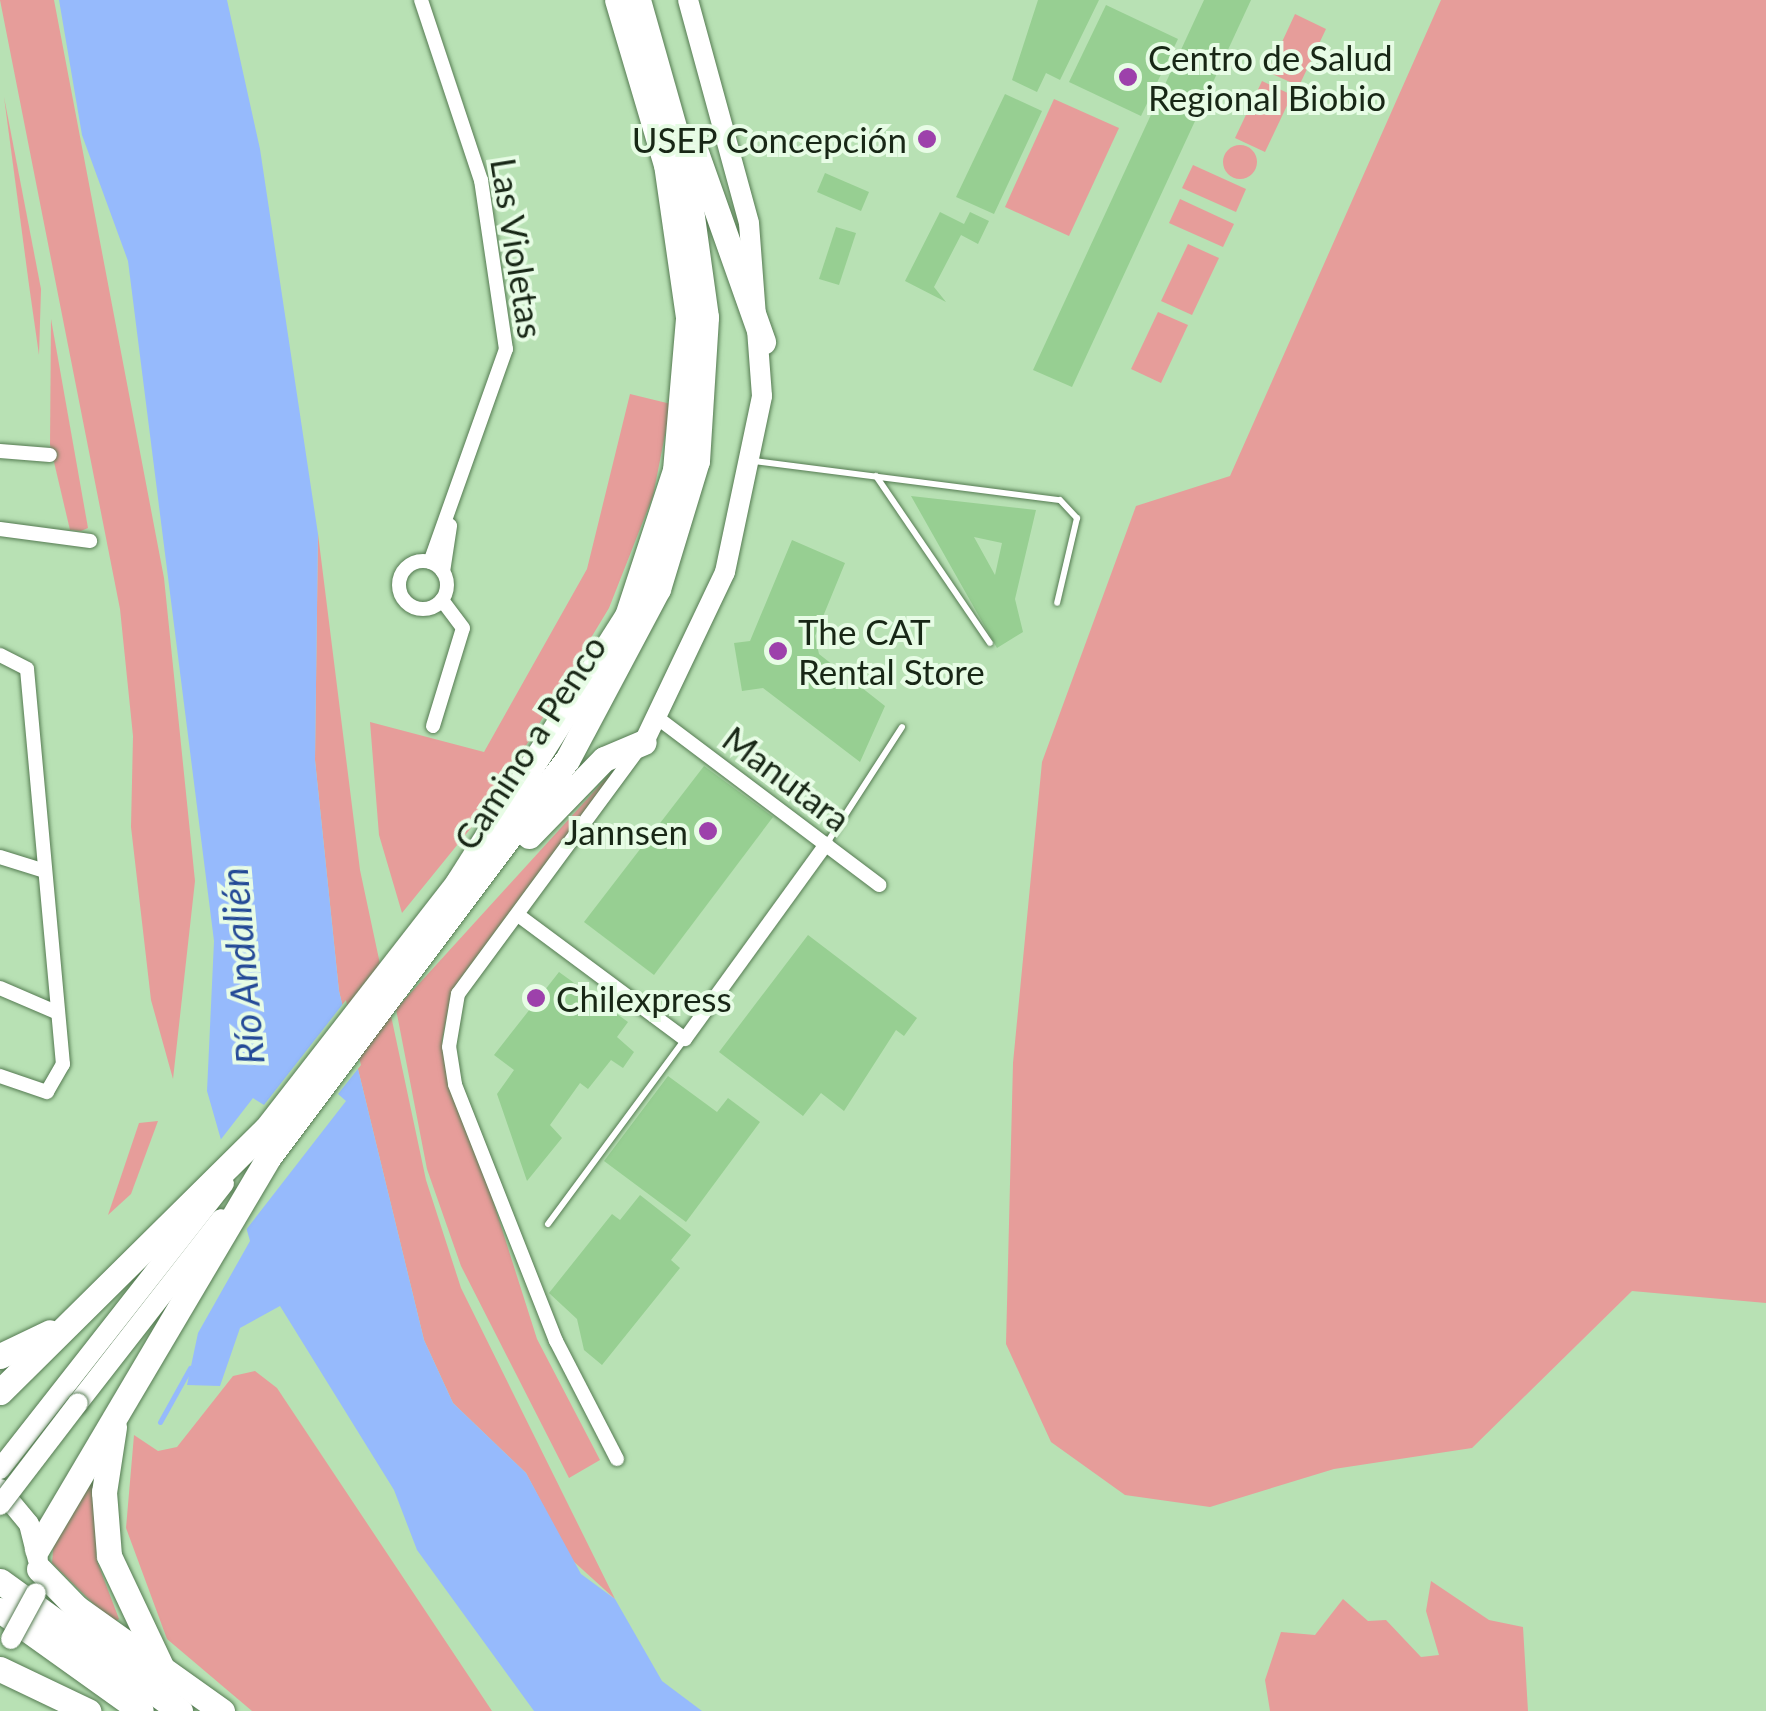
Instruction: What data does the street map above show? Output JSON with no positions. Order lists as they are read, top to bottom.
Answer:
{
  "streets": {
    "highway": ["Camino a Penco"],
    "street": ["Las Violetas", "Manutara"]
  },
  "water": ["Río Andalién"],
  "places": [
    "Centro de Salud Regional Biobio",
    "USEP Concepción",
    "The CAT Rental Store",
    "Jannsen",
    "Chilexpress"
  ]
}
